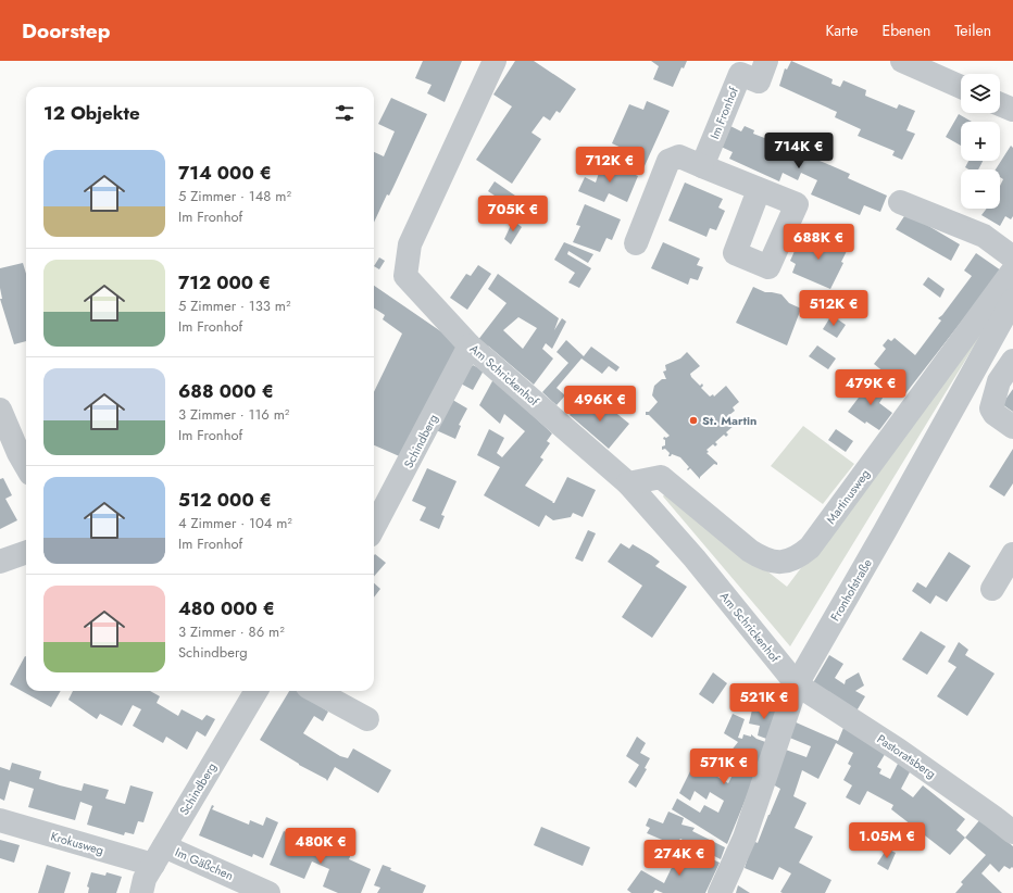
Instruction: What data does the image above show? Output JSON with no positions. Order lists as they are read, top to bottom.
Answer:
{
  "streets": {
    "street": [
      "Im Fronhof",
      "Am Schrickenhof",
      "Schindberg",
      "Martinusweg",
      "Fronhofstraße",
      "Pastoratsberg",
      "Krokusweg",
      "Im Gäßchen"
    ]
  },
  "crossings": [
    ["Am Schrickenhof", "Schindberg"],
    ["Am Schrickenhof", "Martinusweg"],
    ["Am Schrickenhof", "Fronhofstraße"],
    ["Am Schrickenhof", "Pastoratsberg"],
    ["Schindberg", "Krokusweg"],
    ["Schindberg", "Im Gäßchen"],
    ["Fronhofstraße", "Pastoratsberg"],
    ["Krokusweg", "Im Gäßchen"]
  ],
  "places": ["St. Martin"],
  "page": {
    "header": "Doorstep",
    "nav": ["Karte", "Ebenen", "Teilen"],
    "map_buttons": ["+", "−"],
    "heading": "12 Objekte",
    "price": [
      "714K €",
      "712K €",
      "705K €",
      "688K €",
      "512K €",
      "479K €",
      "496K €",
      "521K €",
      "571K €",
      "1.05M €",
      "480K €",
      "274K €"
    ],
    "list": [
      {
        "name": "714 000 €",
        "note": "5 Zimmer · 148 m² · Im Fronhof"
      },
      {
        "name": "712 000 €",
        "note": "5 Zimmer · 133 m² · Im Fronhof"
      },
      {
        "name": "688 000 €",
        "note": "3 Zimmer · 116 m² · Im Fronhof"
      },
      {
        "name": "512 000 €",
        "note": "4 Zimmer · 104 m² · Im Fronhof"
      },
      {
        "name": "480 000 €",
        "note": "3 Zimmer · 86 m² · Schindberg"
      }
    ]
  }
}
